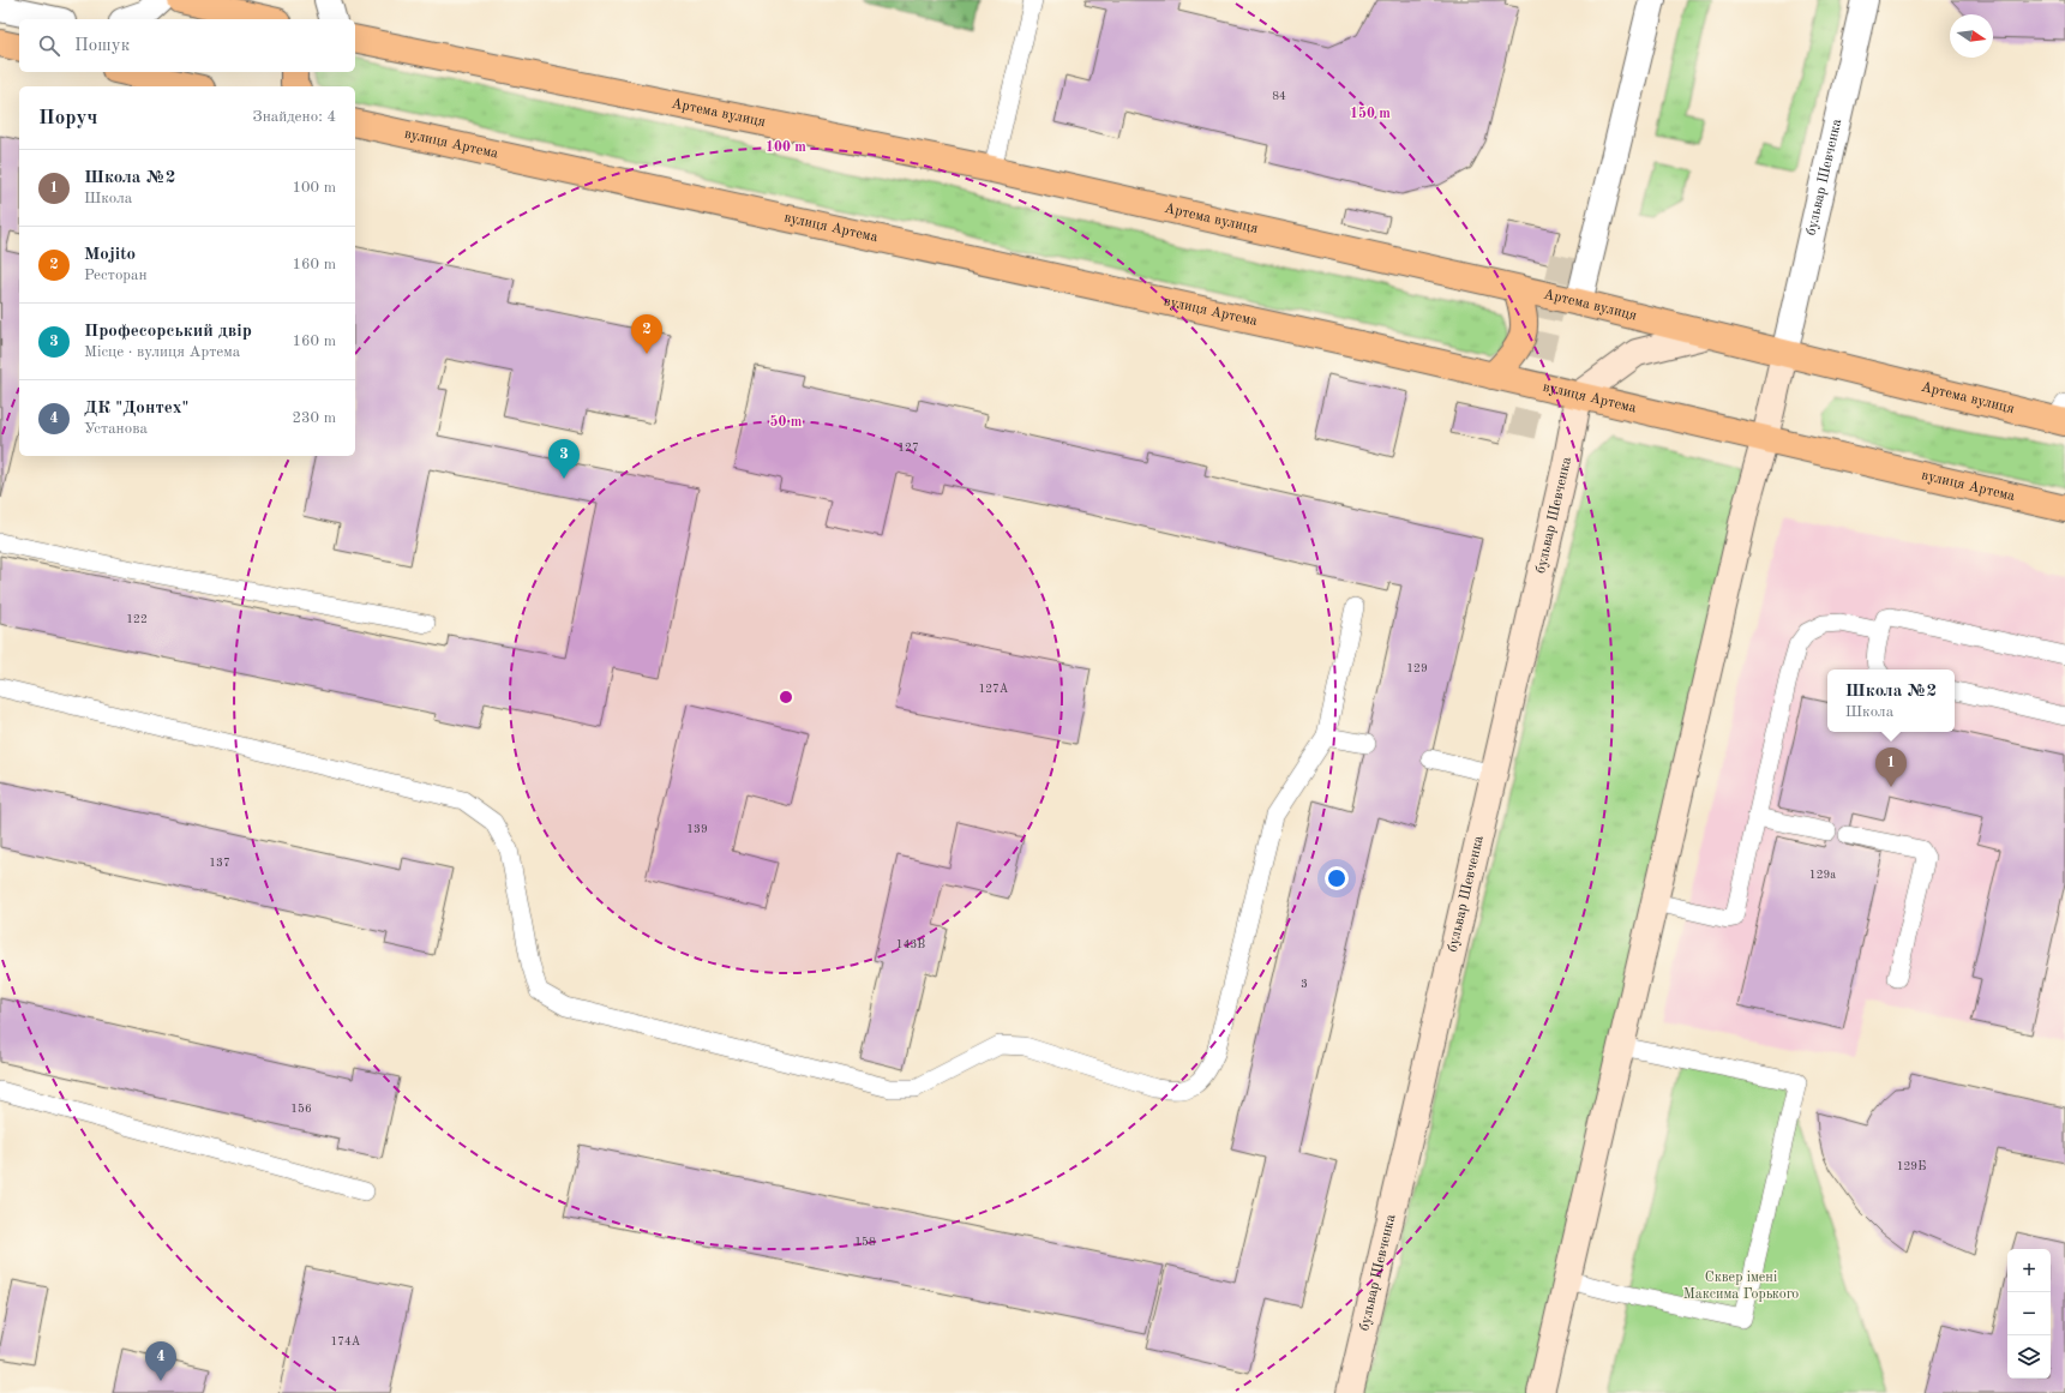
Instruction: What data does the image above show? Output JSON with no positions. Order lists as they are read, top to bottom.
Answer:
{
  "streets": {
    "main road": ["Артема вулиця", "вулиця Артема", "бульвар Шевченка"]
  },
  "crossings": [
    ["Артема вулиця", "бульвар Шевченка"],
    ["вулиця Артема", "бульвар Шевченка"]
  ],
  "parks": ["Сквер імені Максима Горького"],
  "house_numbers": [
    "84",
    "127",
    "122",
    "129",
    "127А",
    "139",
    "137",
    "129а",
    "143В",
    "3",
    "156",
    "129Б",
    "158",
    "174А"
  ],
  "north": "right",
  "page": {
    "search": "Пошук",
    "heading": ["Поруч", "Знайдено: 4"],
    "list": [
      {
        "mark": "1",
        "name": "Школа №2",
        "note": "Школа",
        "value": "100 m"
      },
      {
        "mark": "2",
        "name": "Mojito",
        "note": "Ресторан",
        "value": "160 m"
      },
      {
        "mark": "3",
        "name": "Професорський двір",
        "note": "Місце · вулиця Артема",
        "value": "160 m"
      },
      {
        "mark": "4",
        "name": "ДК \"Донтех\"",
        "note": "Установа",
        "value": "230 m"
      }
    ],
    "pins": [
      "2",
      "3",
      "1",
      "4"
    ],
    "popup": ["Школа №2", "Школа"],
    "map_buttons": ["+", "−"]
  },
  "rings": ["150 m", "100 m", "50 m"]
}
